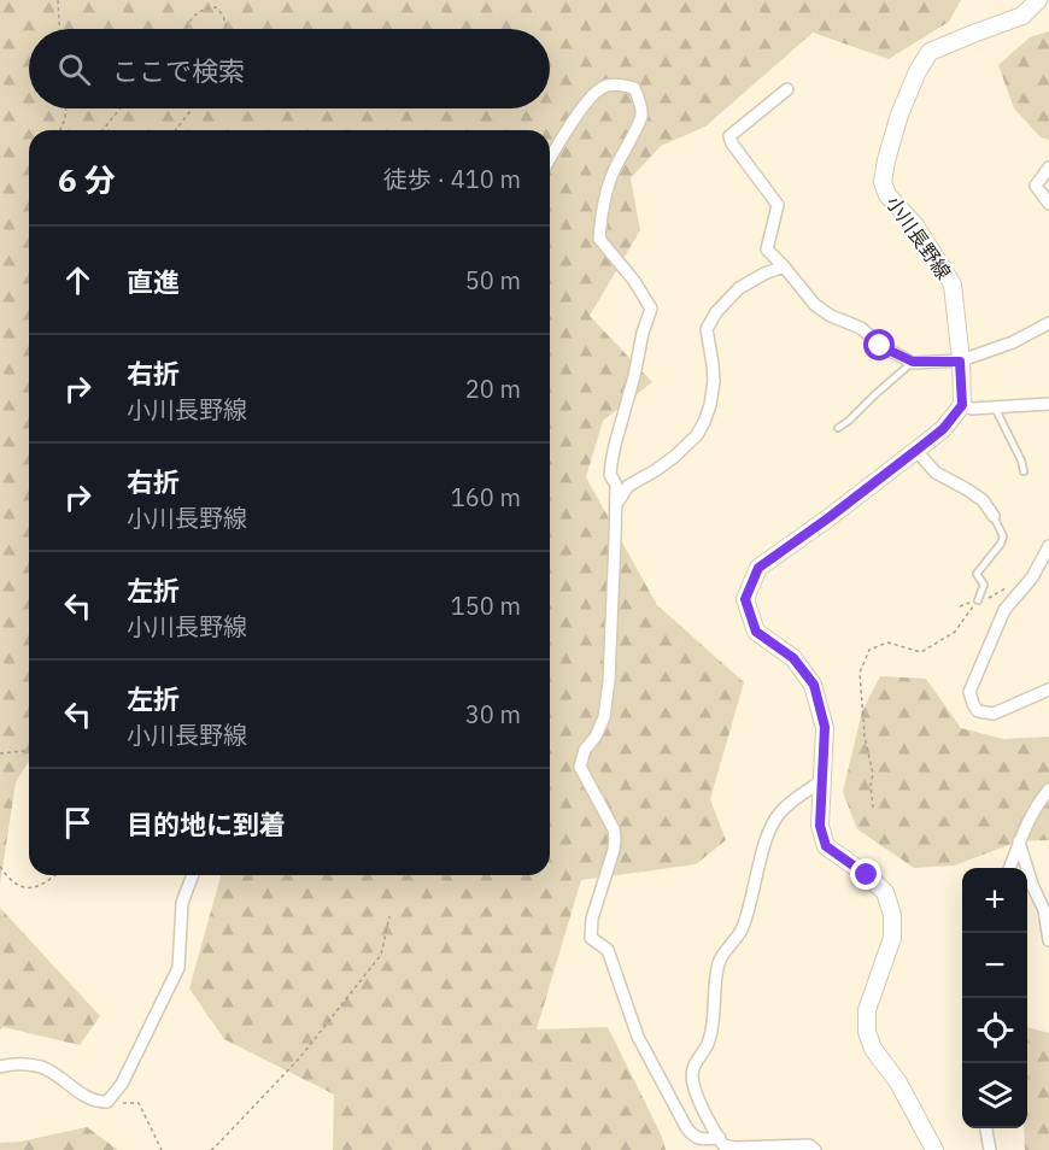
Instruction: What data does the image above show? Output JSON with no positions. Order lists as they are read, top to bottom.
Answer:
{
  "streets": {
    "main road": ["小川長野線"]
  },
  "page": {
    "search": "ここで検索",
    "heading": ["6 分", "徒歩 · 410 m"],
    "list": [
      ["直進", "50 m"],
      ["右折", "小川長野線", "20 m"],
      ["右折", "小川長野線", "160 m"],
      ["左折", "小川長野線", "150 m"],
      ["左折", "小川長野線", "30 m"],
      "目的地に到着"
    ],
    "map_buttons": ["+", "−"]
  }
}
